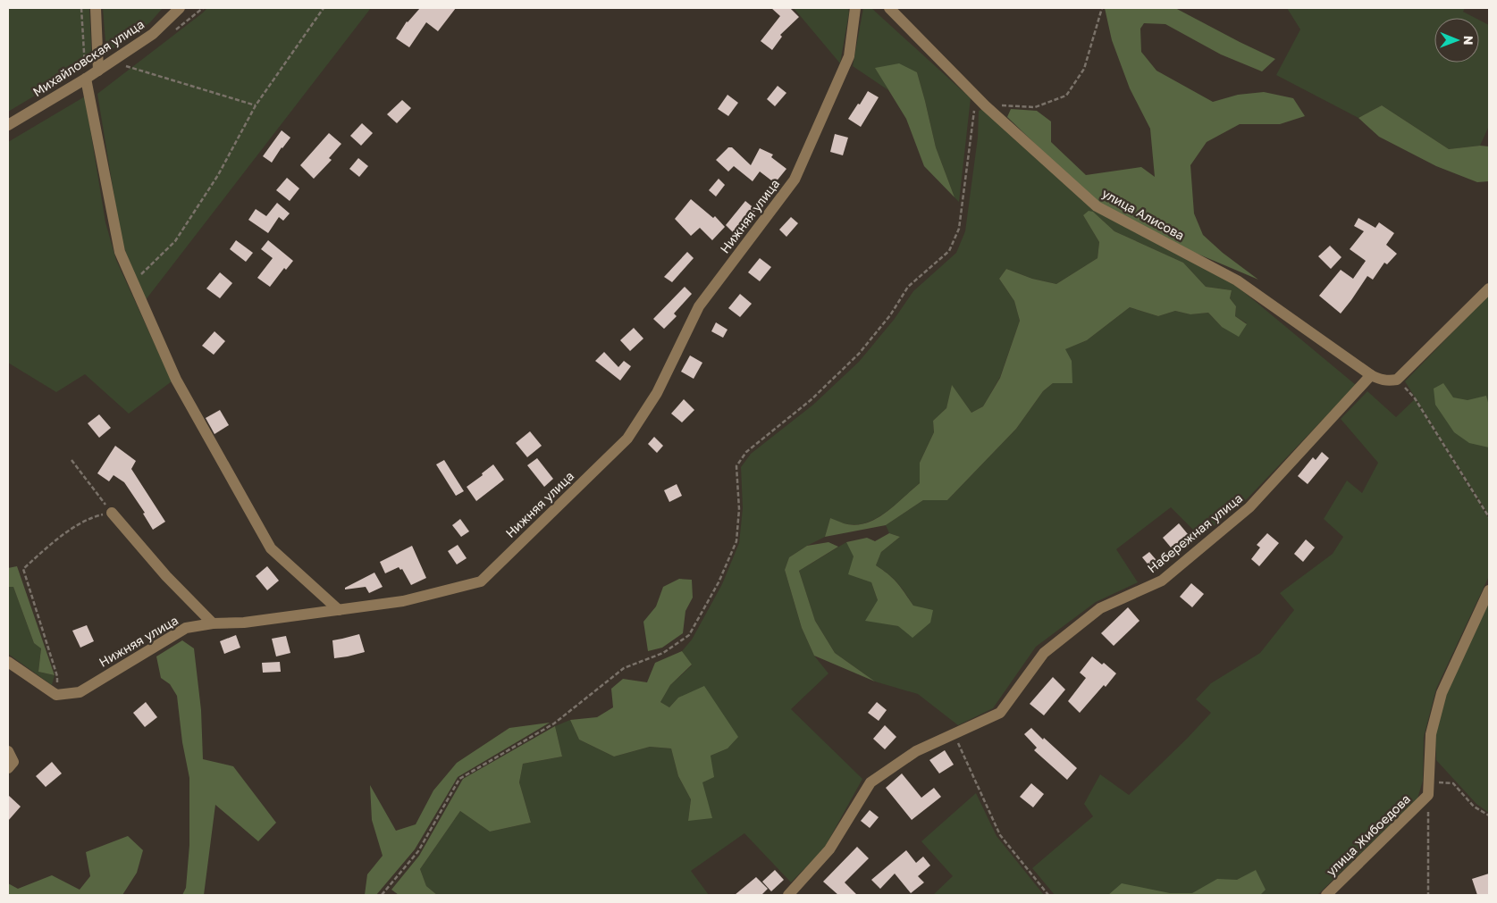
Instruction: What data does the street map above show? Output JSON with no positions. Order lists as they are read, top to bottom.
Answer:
{
  "streets": {
    "street": [
      "Михайловская улица",
      "улица Алисова",
      "Нижняя улица",
      "Набережная улица",
      "улица Жибоедова"
    ]
  },
  "crossings": [
    ["улица Алисова", "Набережная улица"]
  ],
  "north": "right"
}
